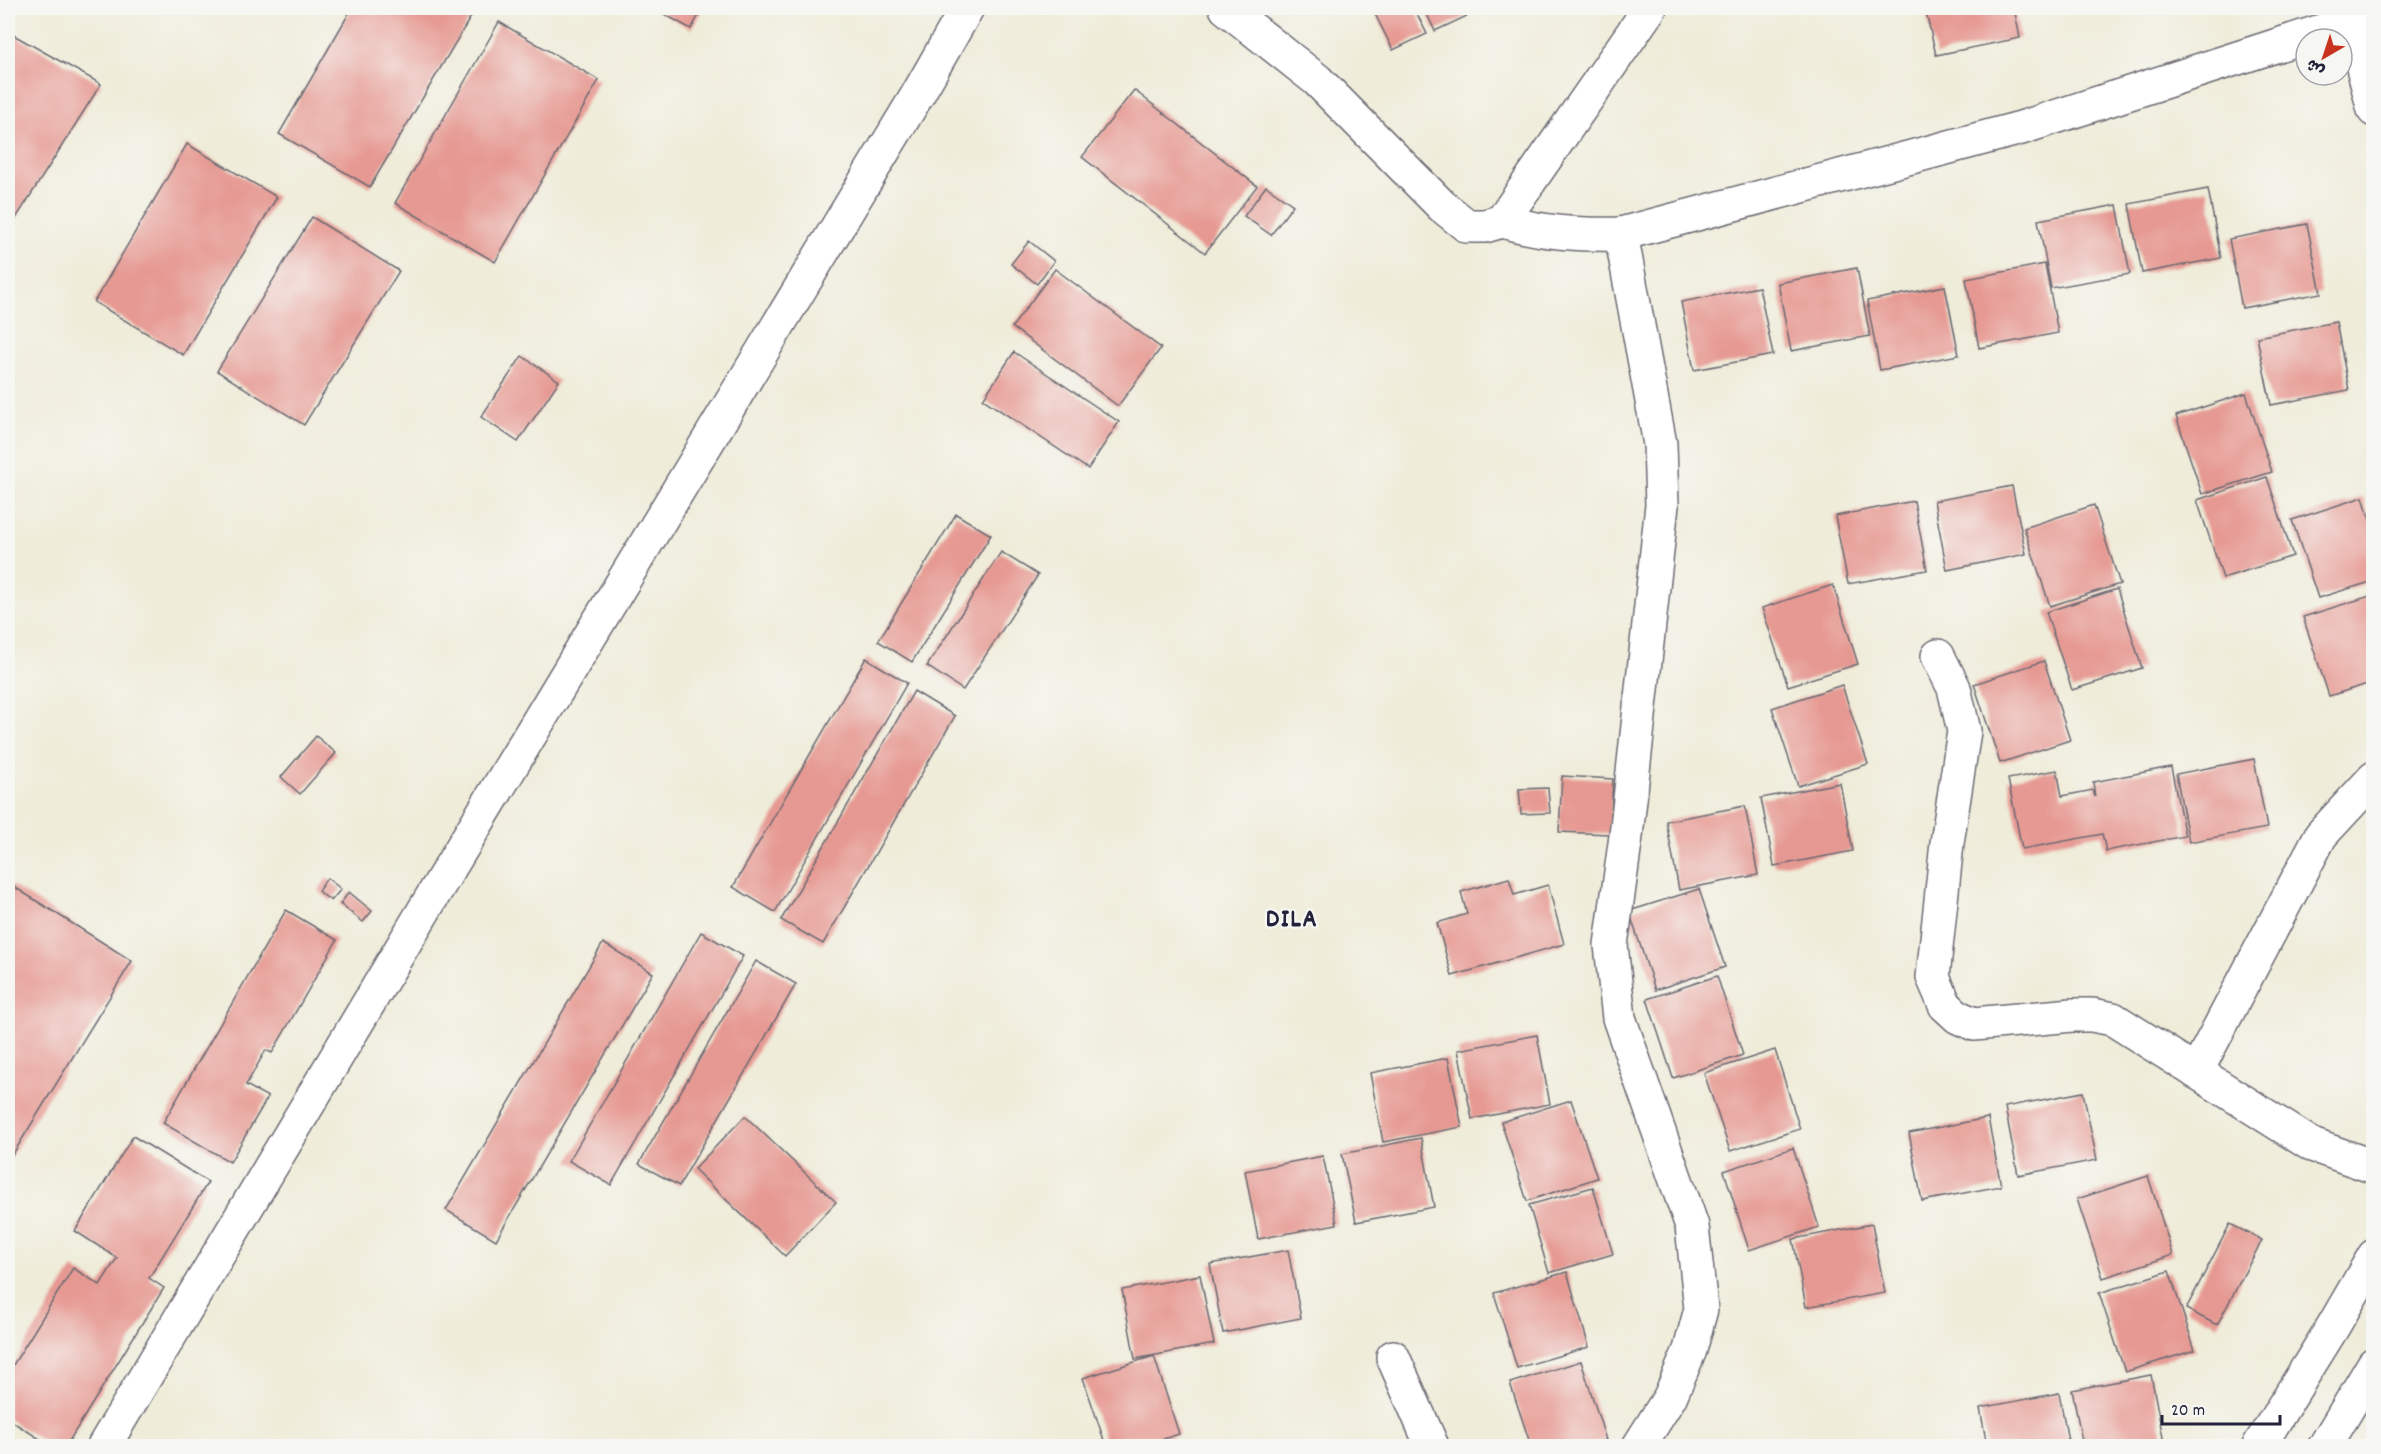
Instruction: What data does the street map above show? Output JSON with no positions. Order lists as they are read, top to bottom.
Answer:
{
  "districts": ["DILA"],
  "scale_bar": "20 m",
  "north": "bottom left"
}
